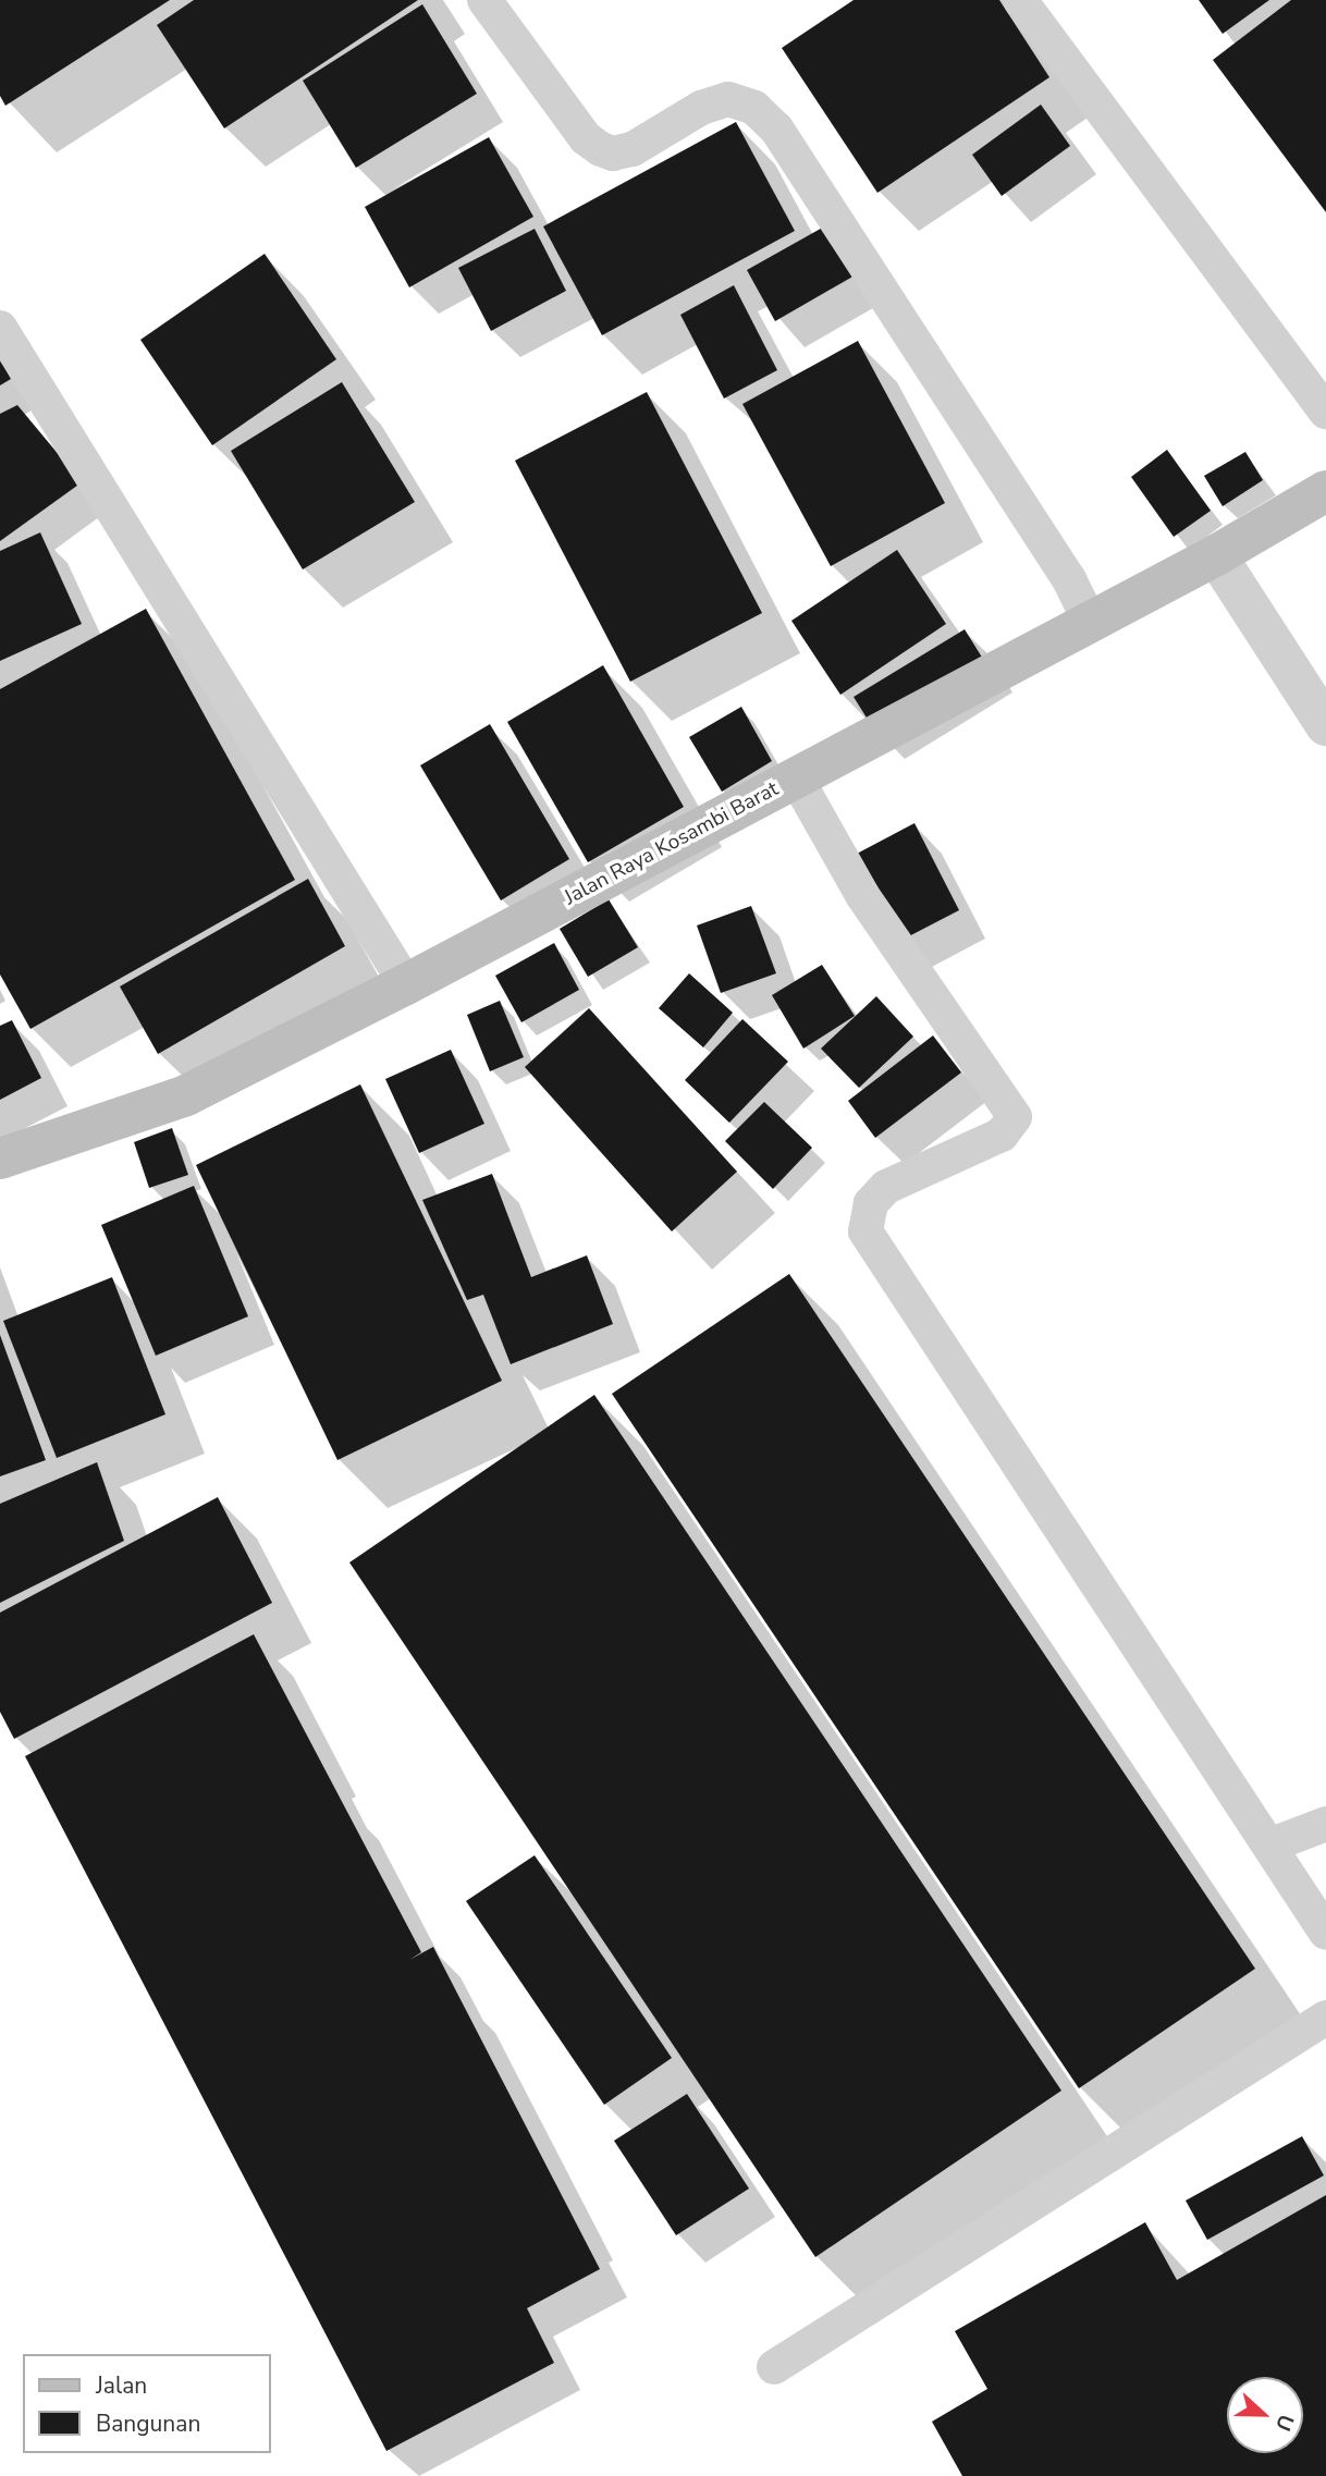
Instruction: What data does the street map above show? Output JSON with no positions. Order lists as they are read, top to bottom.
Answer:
{
  "streets": {
    "main road": ["Jalan Raya Kosambi Barat"]
  },
  "legend": ["Jalan", "Bangunan"],
  "north": "right"
}
